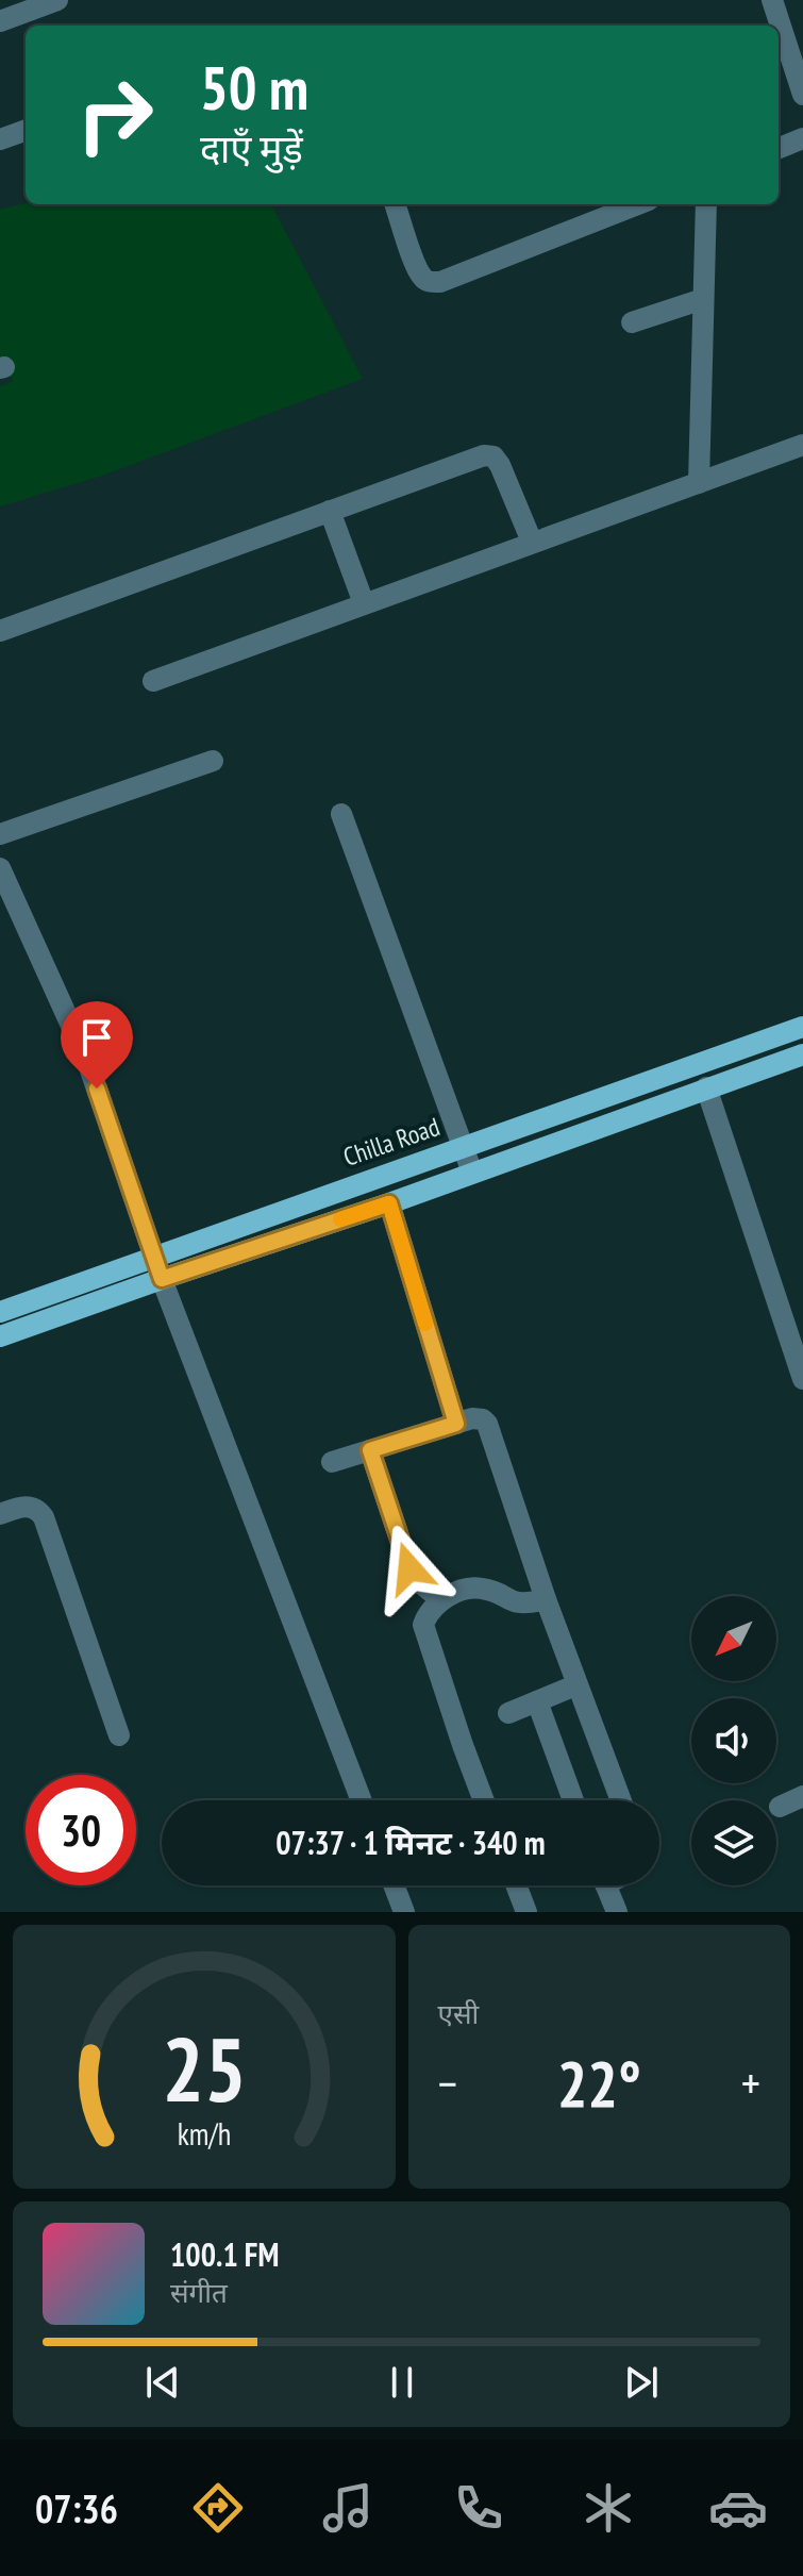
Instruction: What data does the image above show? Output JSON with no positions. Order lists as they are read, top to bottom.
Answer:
{
  "streets": {
    "main road": ["Chilla Road"]
  },
  "north": "bottom left",
  "page": {
    "turn": ["50 m", "दाएँ मुड़ें"],
    "limit": "30",
    "trip": "07:37 · 1 मिनट · 340 m",
    "tile": "एसी",
    "heat": ["−", "22°", "+"],
    "song": ["100.1 FM", "संगीत"],
    "tabs": "07:36",
    "gauge": ["25", "km/h"]
  }
}
